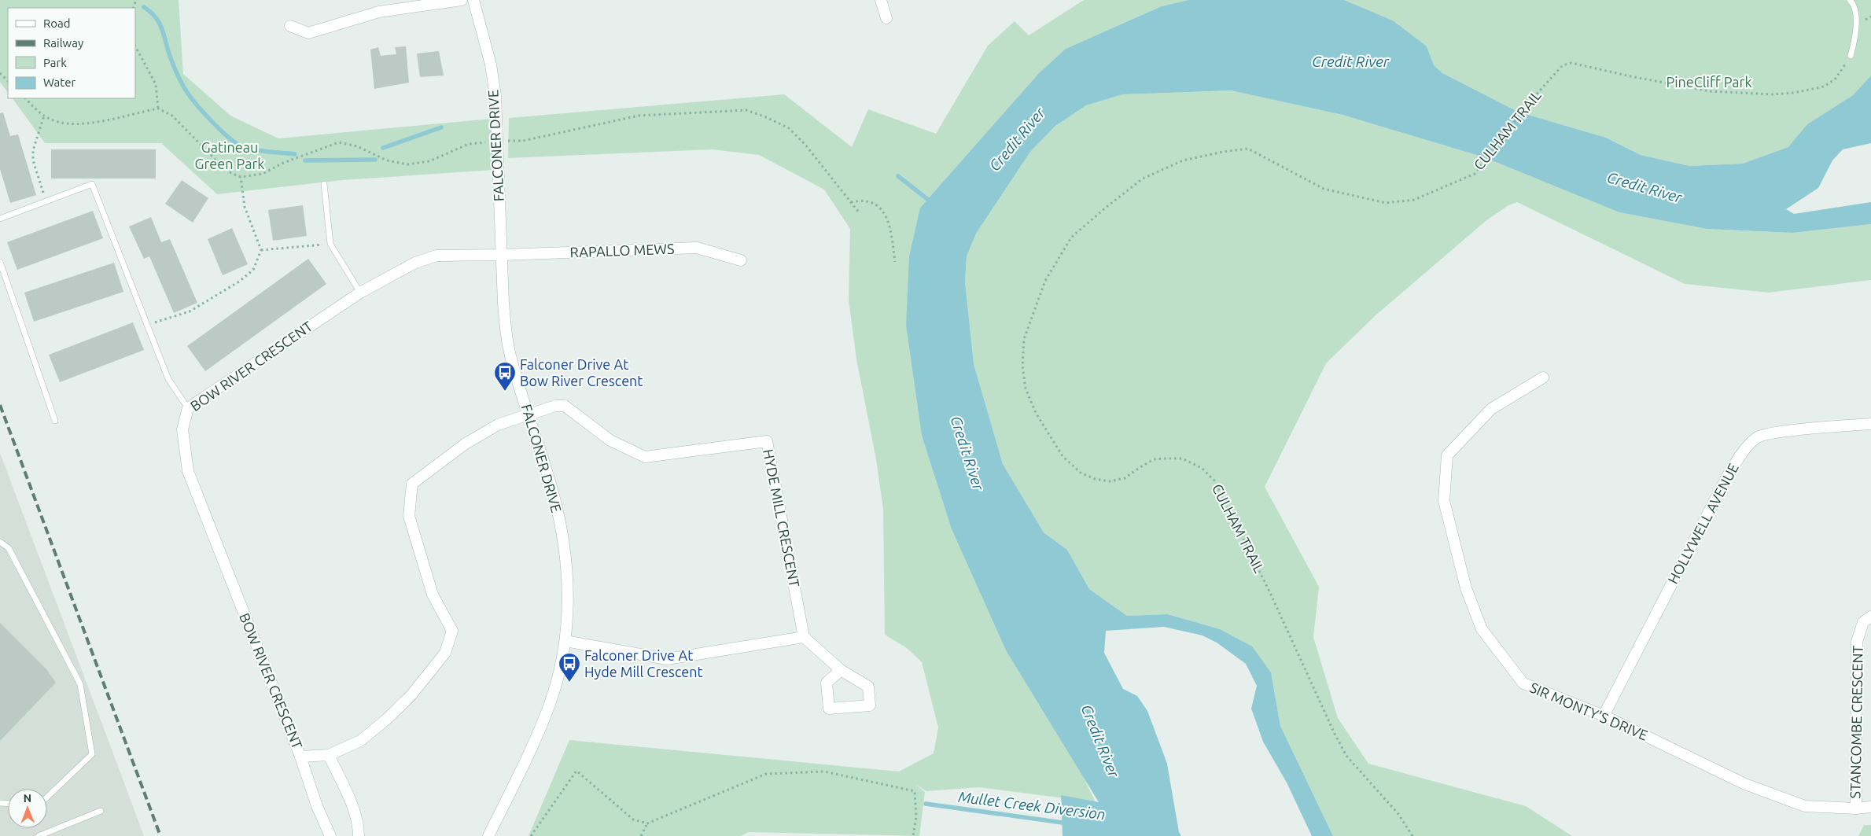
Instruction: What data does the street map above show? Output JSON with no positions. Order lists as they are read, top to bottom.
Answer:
{
  "streets": {
    "street": [
      "FALCONER DRIVE",
      "RAPALLO MEWS",
      "BOW RIVER CRESCENT",
      "HYDE MILL CRESCENT",
      "HOLLYWELL AVENUE",
      "SIR MONTY'S DRIVE",
      "STANCOMBE CRESCENT"
    ],
    "path": ["CULHAM TRAIL"]
  },
  "crossings": [
    ["FALCONER DRIVE", "RAPALLO MEWS"],
    ["FALCONER DRIVE", "BOW RIVER CRESCENT"],
    ["FALCONER DRIVE", "HYDE MILL CRESCENT"],
    ["RAPALLO MEWS", "BOW RIVER CRESCENT"],
    ["BOW RIVER CRESCENT", "HYDE MILL CRESCENT"],
    ["HOLLYWELL AVENUE", "SIR MONTY'S DRIVE"],
    ["SIR MONTY'S DRIVE", "STANCOMBE CRESCENT"]
  ],
  "water": ["Credit River", "Mullet Creek Diversion"],
  "parks": ["PineCliff Park", "Gatineau Green Park"],
  "places": {
    "bus stop": ["Falconer Drive At Bow River Crescent", "Falconer Drive At Hyde Mill Crescent"]
  },
  "legend": [
    "Road",
    "Railway",
    "Park",
    "Water"
  ],
  "north": "top"
}
